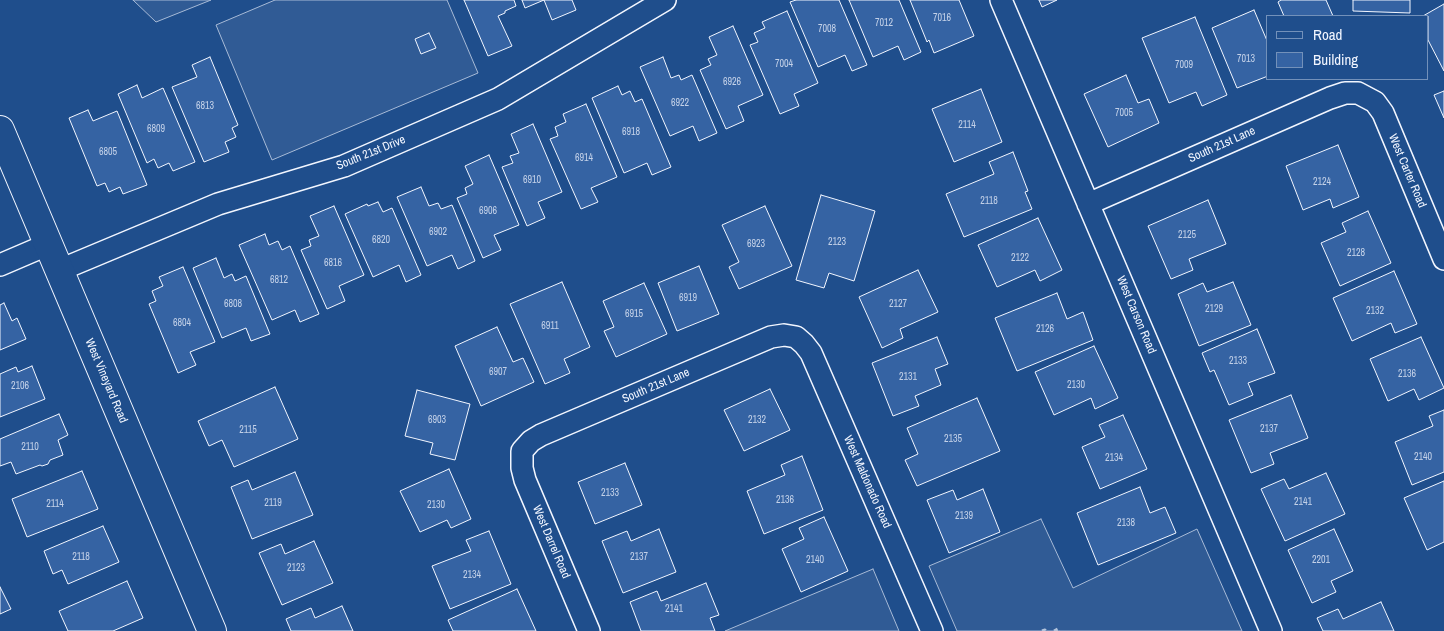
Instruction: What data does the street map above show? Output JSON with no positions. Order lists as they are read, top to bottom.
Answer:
{
  "streets": {
    "street": [
      "South 21st Lane",
      "South 21st Drive",
      "West Carter Road",
      "West Carson Road",
      "West Vineyard Road",
      "West Maldonado Road",
      "West Darrel Road"
    ]
  },
  "crossings": [
    ["South 21st Lane", "West Carter Road"],
    ["South 21st Lane", "West Carson Road"],
    ["South 21st Lane", "West Maldonado Road"],
    ["South 21st Lane", "West Darrel Road"],
    ["South 21st Drive", "West Vineyard Road"]
  ],
  "house_numbers": [
    "7016",
    "7012",
    "7008",
    "7013",
    "7004",
    "7009",
    "6926",
    "6922",
    "6813",
    "7005",
    "2114",
    "6809",
    "6918",
    "6805",
    "6914",
    "6910",
    "2124",
    "2118",
    "6906",
    "6902",
    "2125",
    "6820",
    "2123",
    "6923",
    "2128",
    "2122",
    "6816",
    "6812",
    "6919",
    "6808",
    "2127",
    "2129",
    "2132",
    "6915",
    "6804",
    "6911",
    "2126",
    "2133",
    "6907",
    "2136",
    "2131",
    "2130",
    "2106",
    "6903",
    "2132",
    "2137",
    "2115",
    "2135",
    "2110",
    "2140",
    "2134",
    "2133",
    "2136",
    "2141",
    "2119",
    "2114",
    "2130",
    "2139",
    "2138",
    "2118",
    "2137",
    "2140",
    "2201",
    "2123",
    "2134",
    "2141"
  ],
  "legend": ["Road", "Building"]
}
